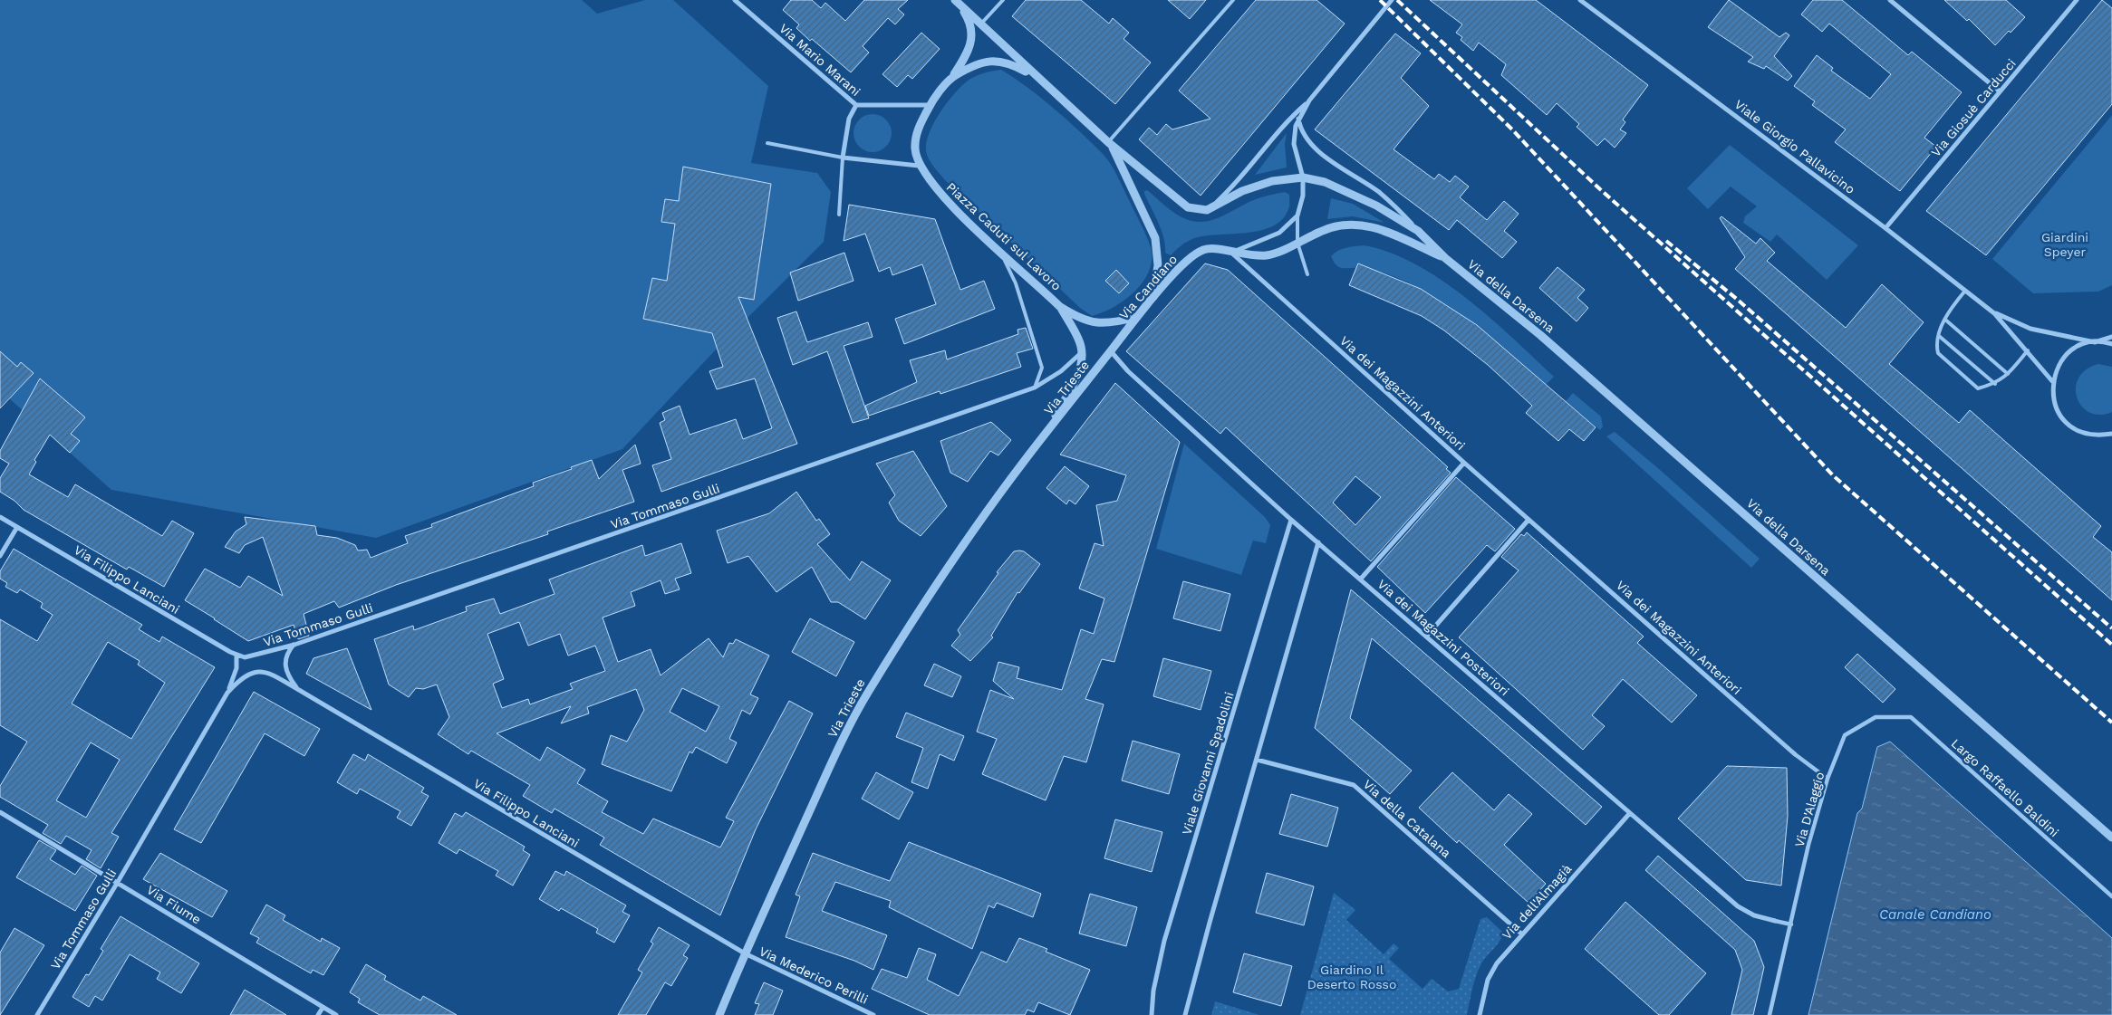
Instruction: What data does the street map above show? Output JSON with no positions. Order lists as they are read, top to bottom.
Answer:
{
  "streets": {
    "street": [
      "Via Mario Marani",
      "Via Giosuè Carducci",
      "Viale Giorgio Pallavicino",
      "Piazza Caduti sul Lavoro",
      "Via Candiano",
      "Via della Darsena",
      "Via Trieste",
      "Via dei Magazzini Anteriori",
      "Via Tommaso Gulli",
      "Via Filippo Lanciani",
      "Via dei Magazzini Posteriori",
      "Viale Giovanni Spadolini",
      "Largo Raffaello Baldini",
      "Via D'Alaggio",
      "Via della Catalana",
      "Via dell'Almagià",
      "Via Fiume",
      "Via Mederico Perilli"
    ]
  },
  "crossings": [
    ["Via Mario Marani", "Piazza Caduti sul Lavoro"],
    ["Via Giosuè Carducci", "Viale Giorgio Pallavicino"],
    ["Piazza Caduti sul Lavoro", "Via Candiano"],
    ["Piazza Caduti sul Lavoro", "Via Trieste"],
    ["Piazza Caduti sul Lavoro", "Via Tommaso Gulli"],
    ["Via Candiano", "Via della Darsena"],
    ["Via Candiano", "Via Trieste"],
    ["Via Candiano", "Via dei Magazzini Anteriori"],
    ["Via Candiano", "Via dei Magazzini Posteriori"],
    ["Via della Darsena", "Via dei Magazzini Anteriori"],
    ["Via Trieste", "Via Tommaso Gulli"],
    ["Via Trieste", "Via Filippo Lanciani"],
    ["Via Trieste", "Via dei Magazzini Posteriori"],
    ["Via Trieste", "Via Mederico Perilli"],
    ["Via dei Magazzini Anteriori", "Via dei Magazzini Posteriori"],
    ["Via Tommaso Gulli", "Via Filippo Lanciani"],
    ["Via Tommaso Gulli", "Via Fiume"],
    ["Via Filippo Lanciani", "Via Mederico Perilli"],
    ["Via dei Magazzini Posteriori", "Viale Giovanni Spadolini"],
    ["Via dei Magazzini Posteriori", "Via dell'Almagià"],
    ["Largo Raffaello Baldini", "Via D'Alaggio"],
    ["Via della Catalana", "Via dell'Almagià"]
  ],
  "water": ["Canale Candiano"],
  "parks": ["Giardini Speyer", "Giardino Il Deserto Rosso"]
}
